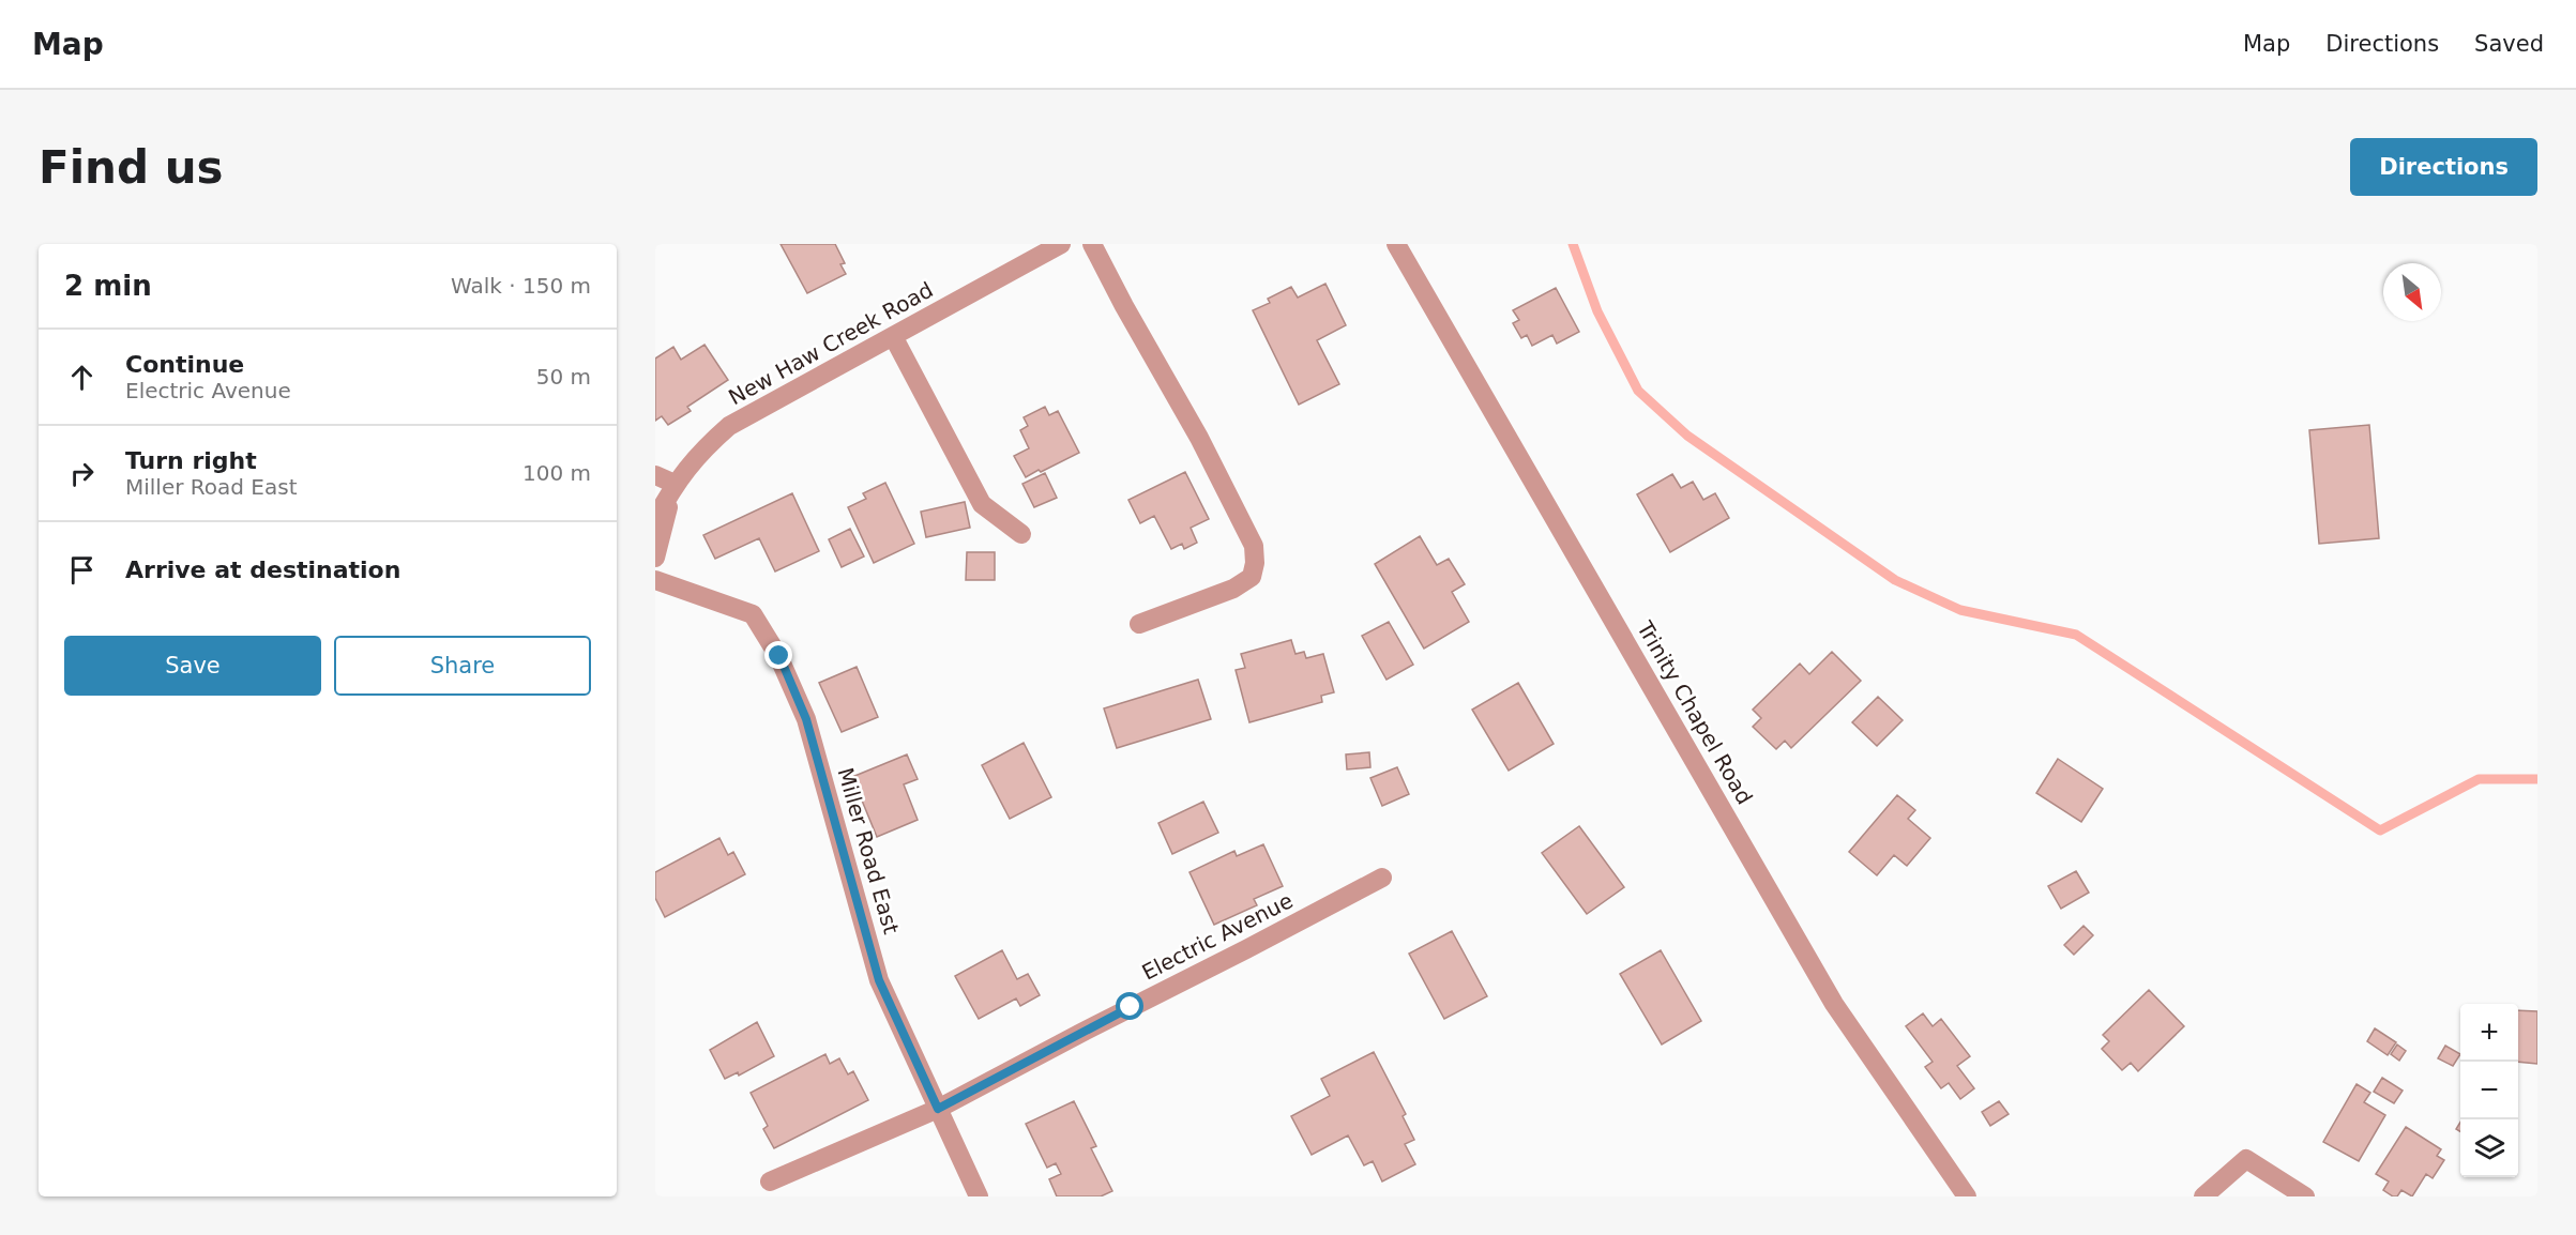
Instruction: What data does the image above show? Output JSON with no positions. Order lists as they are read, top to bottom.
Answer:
{
  "streets": {
    "street": [
      "New Haw Creek Road",
      "Trinity Chapel Road",
      "Miller Road East",
      "Electric Avenue"
    ]
  },
  "crossings": [
    ["Miller Road East", "Electric Avenue"]
  ],
  "north": "bottom right",
  "page": {
    "header": "Map",
    "nav": ["Map", "Directions", "Saved"],
    "buttons": [
      "Directions",
      ["Save", "Share"]
    ],
    "title": "Find us",
    "heading": ["2 min", "Walk · 150 m"],
    "list": [
      ["Continue", "Electric Avenue", "50 m"],
      ["Turn right", "Miller Road East", "100 m"],
      "Arrive at destination"
    ],
    "map_buttons": ["+", "−"]
  }
}
